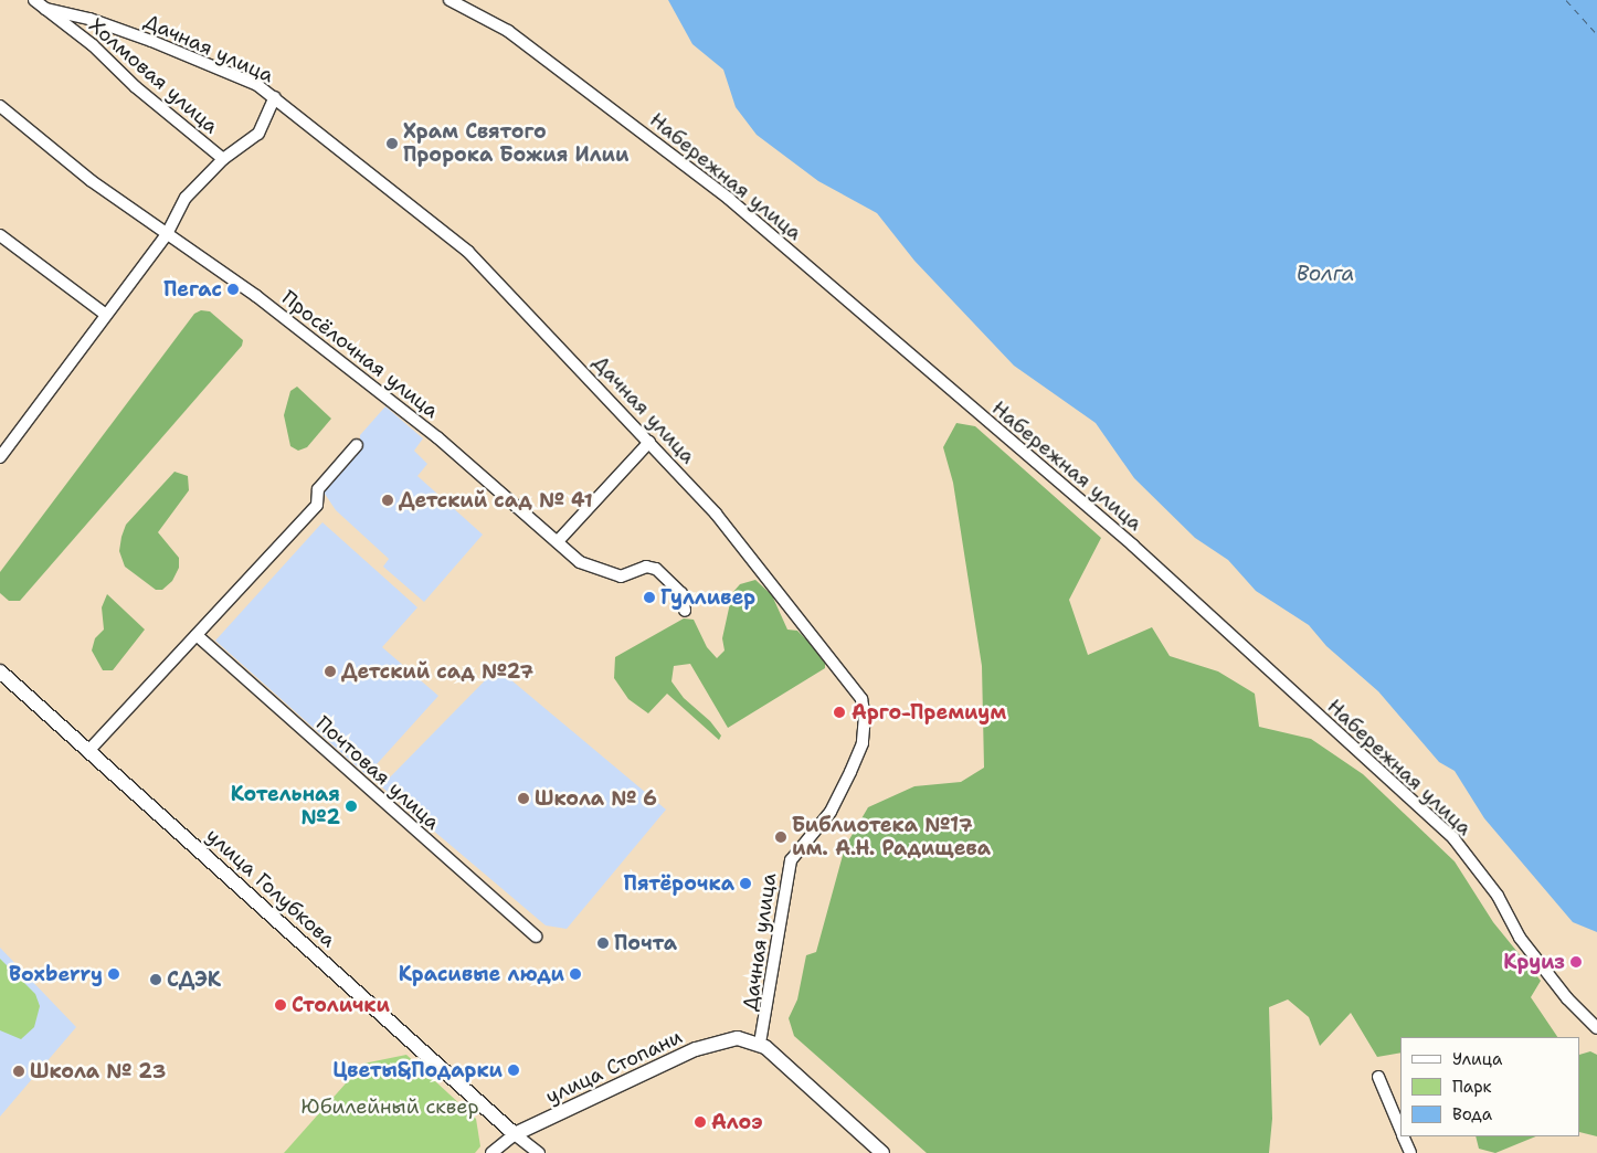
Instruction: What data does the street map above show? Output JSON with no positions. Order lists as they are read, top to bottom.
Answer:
{
  "streets": {
    "main road": ["улица Голубкова", "улица Стопани"],
    "street": [
      "Дачная улица",
      "Холмовая улица",
      "Набережная улица",
      "Просёлочная улица",
      "Почтовая улица"
    ]
  },
  "crossings": [
    ["Дачная улица", "Холмовая улица"],
    ["Дачная улица", "улица Стопани"],
    ["улица Голубкова", "улица Стопани"]
  ],
  "water": ["Волга"],
  "parks": ["Юбилейный сквер"],
  "places": [
    "Храм Святого Пророка Божия Илии",
    "Пегас",
    "Детский сад № 41",
    "Гулливер",
    "Детский сад №27",
    "Арго-Премиум",
    "Школа № 6",
    "Котельная №2",
    "Библиотека №17 им. А.Н. Радищева",
    "Пятёрочка",
    "Почта",
    "Круиз",
    "Boxberry",
    "Красивые люди",
    "СДЭК",
    "Столички",
    "Цветы&Подарки",
    "Школа № 23",
    "Алоэ"
  ],
  "legend": ["Улица", "Парк", "Вода"]
}
